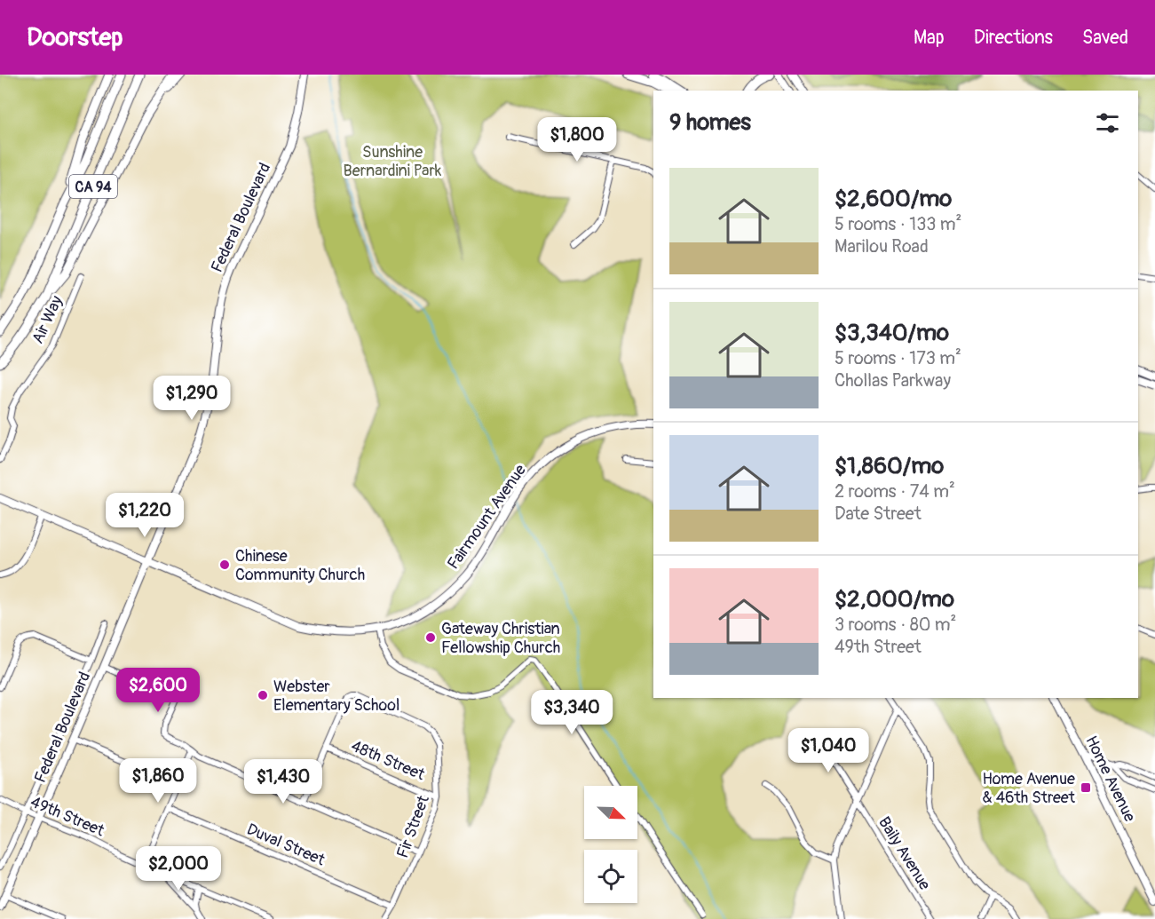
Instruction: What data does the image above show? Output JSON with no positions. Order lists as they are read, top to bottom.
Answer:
{
  "streets": {
    "highway": ["CA 94"],
    "main road": ["Federal Boulevard", "Fairmount Avenue", "Home Avenue"],
    "street": [
      "Air Way",
      "48th Street",
      "49th Street",
      "Fir Street",
      "Duval Street",
      "Baily Avenue"
    ]
  },
  "crossings": [
    ["Federal Boulevard", "Fairmount Avenue"],
    ["Federal Boulevard", "49th Street"],
    ["48th Street", "Fir Street"],
    ["Fir Street", "Duval Street"]
  ],
  "parks": ["Sunshine Bernardini Park"],
  "places": {
    "other": ["Chinese Community Church", "Gateway Christian Fellowship Church", "Webster Elementary School"],
    "transit": ["Home Avenue & 46th Street"]
  },
  "north": "bottom right",
  "page": {
    "header": "Doorstep",
    "nav": ["Map", "Directions", "Saved"],
    "heading": "9 homes",
    "price": [
      "$1,800",
      "$1,290",
      "$1,220",
      "$2,600",
      "$3,340",
      "$1,040",
      "$1,860",
      "$1,430",
      "$2,000"
    ],
    "list": [
      {
        "name": "$2,600/mo",
        "note": "5 rooms · 133 m² · Marilou Road"
      },
      {
        "name": "$3,340/mo",
        "note": "5 rooms · 173 m² · Chollas Parkway"
      },
      {
        "name": "$1,860/mo",
        "note": "2 rooms · 74 m² · Date Street"
      },
      {
        "name": "$2,000/mo",
        "note": "3 rooms · 80 m² · 49th Street"
      }
    ]
  }
}
